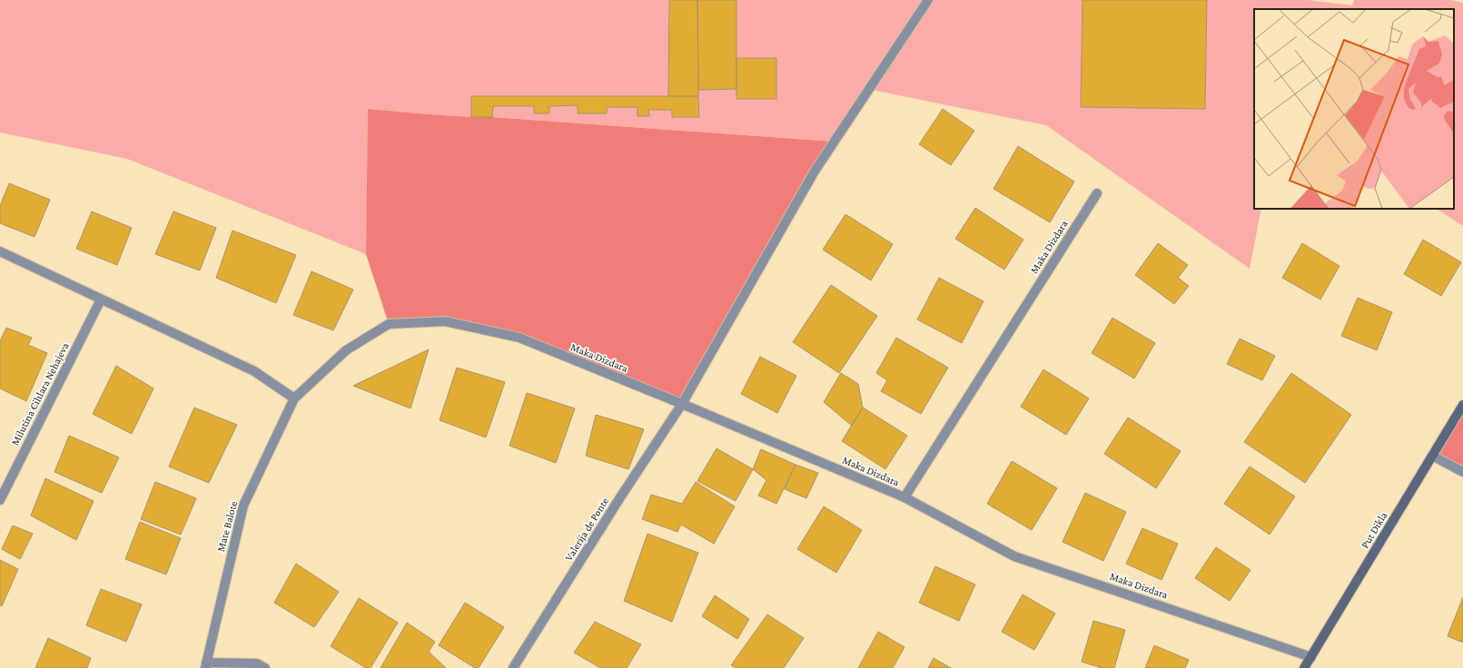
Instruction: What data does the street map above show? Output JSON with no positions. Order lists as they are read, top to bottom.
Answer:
{
  "streets": {
    "street": [
      "Maka Dizdara",
      "Milutina Cihlara Nehajeva",
      "Mate Balote",
      "Valerija de Ponte",
      "Put Dikla"
    ]
  },
  "crossings": [
    ["Maka Dizdara", "Mate Balote"],
    ["Maka Dizdara", "Valerija de Ponte"],
    ["Maka Dizdara", "Put Dikla"]
  ]
}
